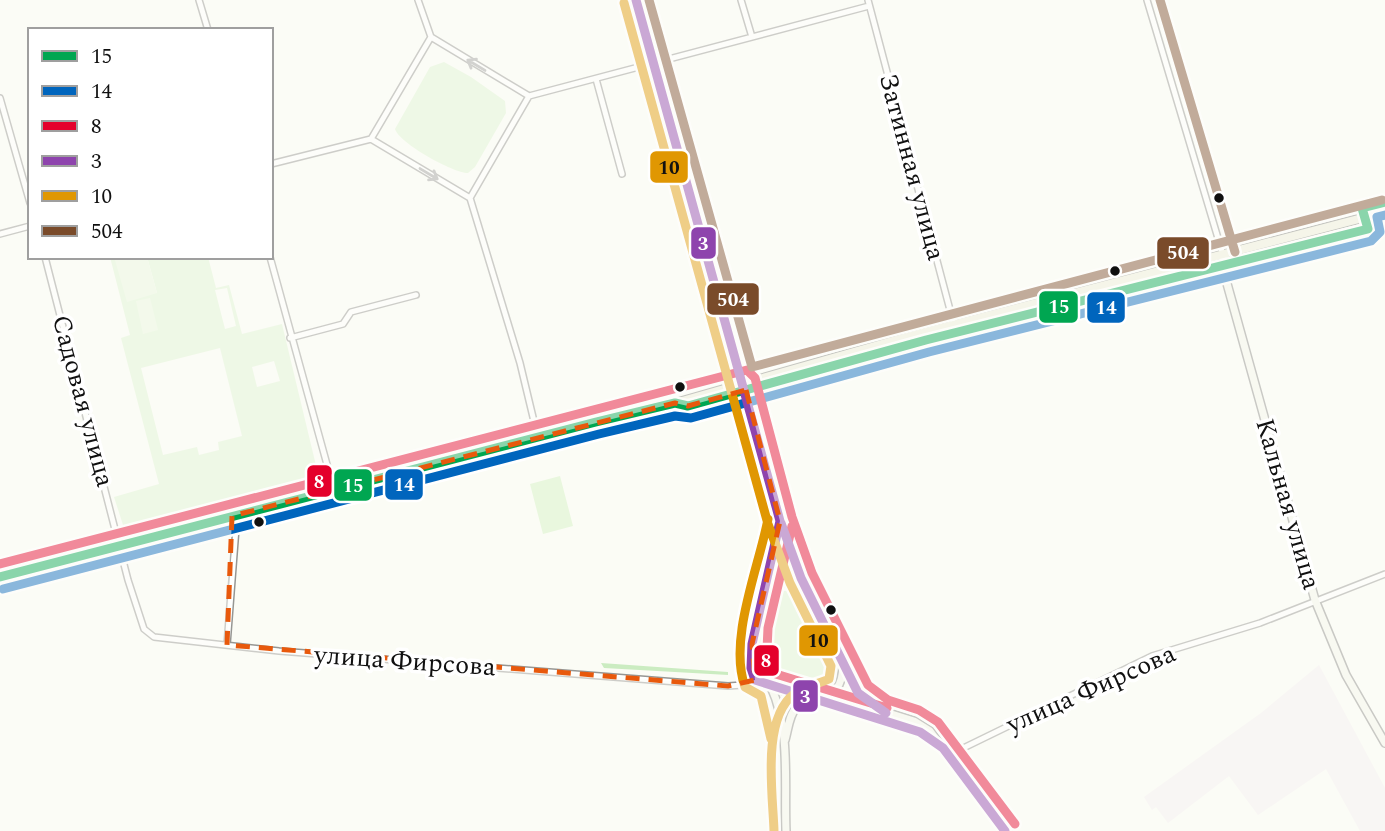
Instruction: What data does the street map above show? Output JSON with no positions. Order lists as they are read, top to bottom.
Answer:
{
  "streets": {
    "main road": ["Кальная улица"],
    "street": ["Затинная улица", "Садовая улица", "улица Фирсова"]
  },
  "crossings": [
    ["Садовая улица", "улица Фирсова"],
    ["Кальная улица", "улица Фирсова"]
  ],
  "lines": [
    "transit line 3",
    "transit line 504",
    "transit line 10",
    "transit line 15",
    "transit line 14",
    "transit line 8"
  ],
  "legend": [
    "15",
    "14",
    "8",
    "3",
    "10",
    "504"
  ]
}
